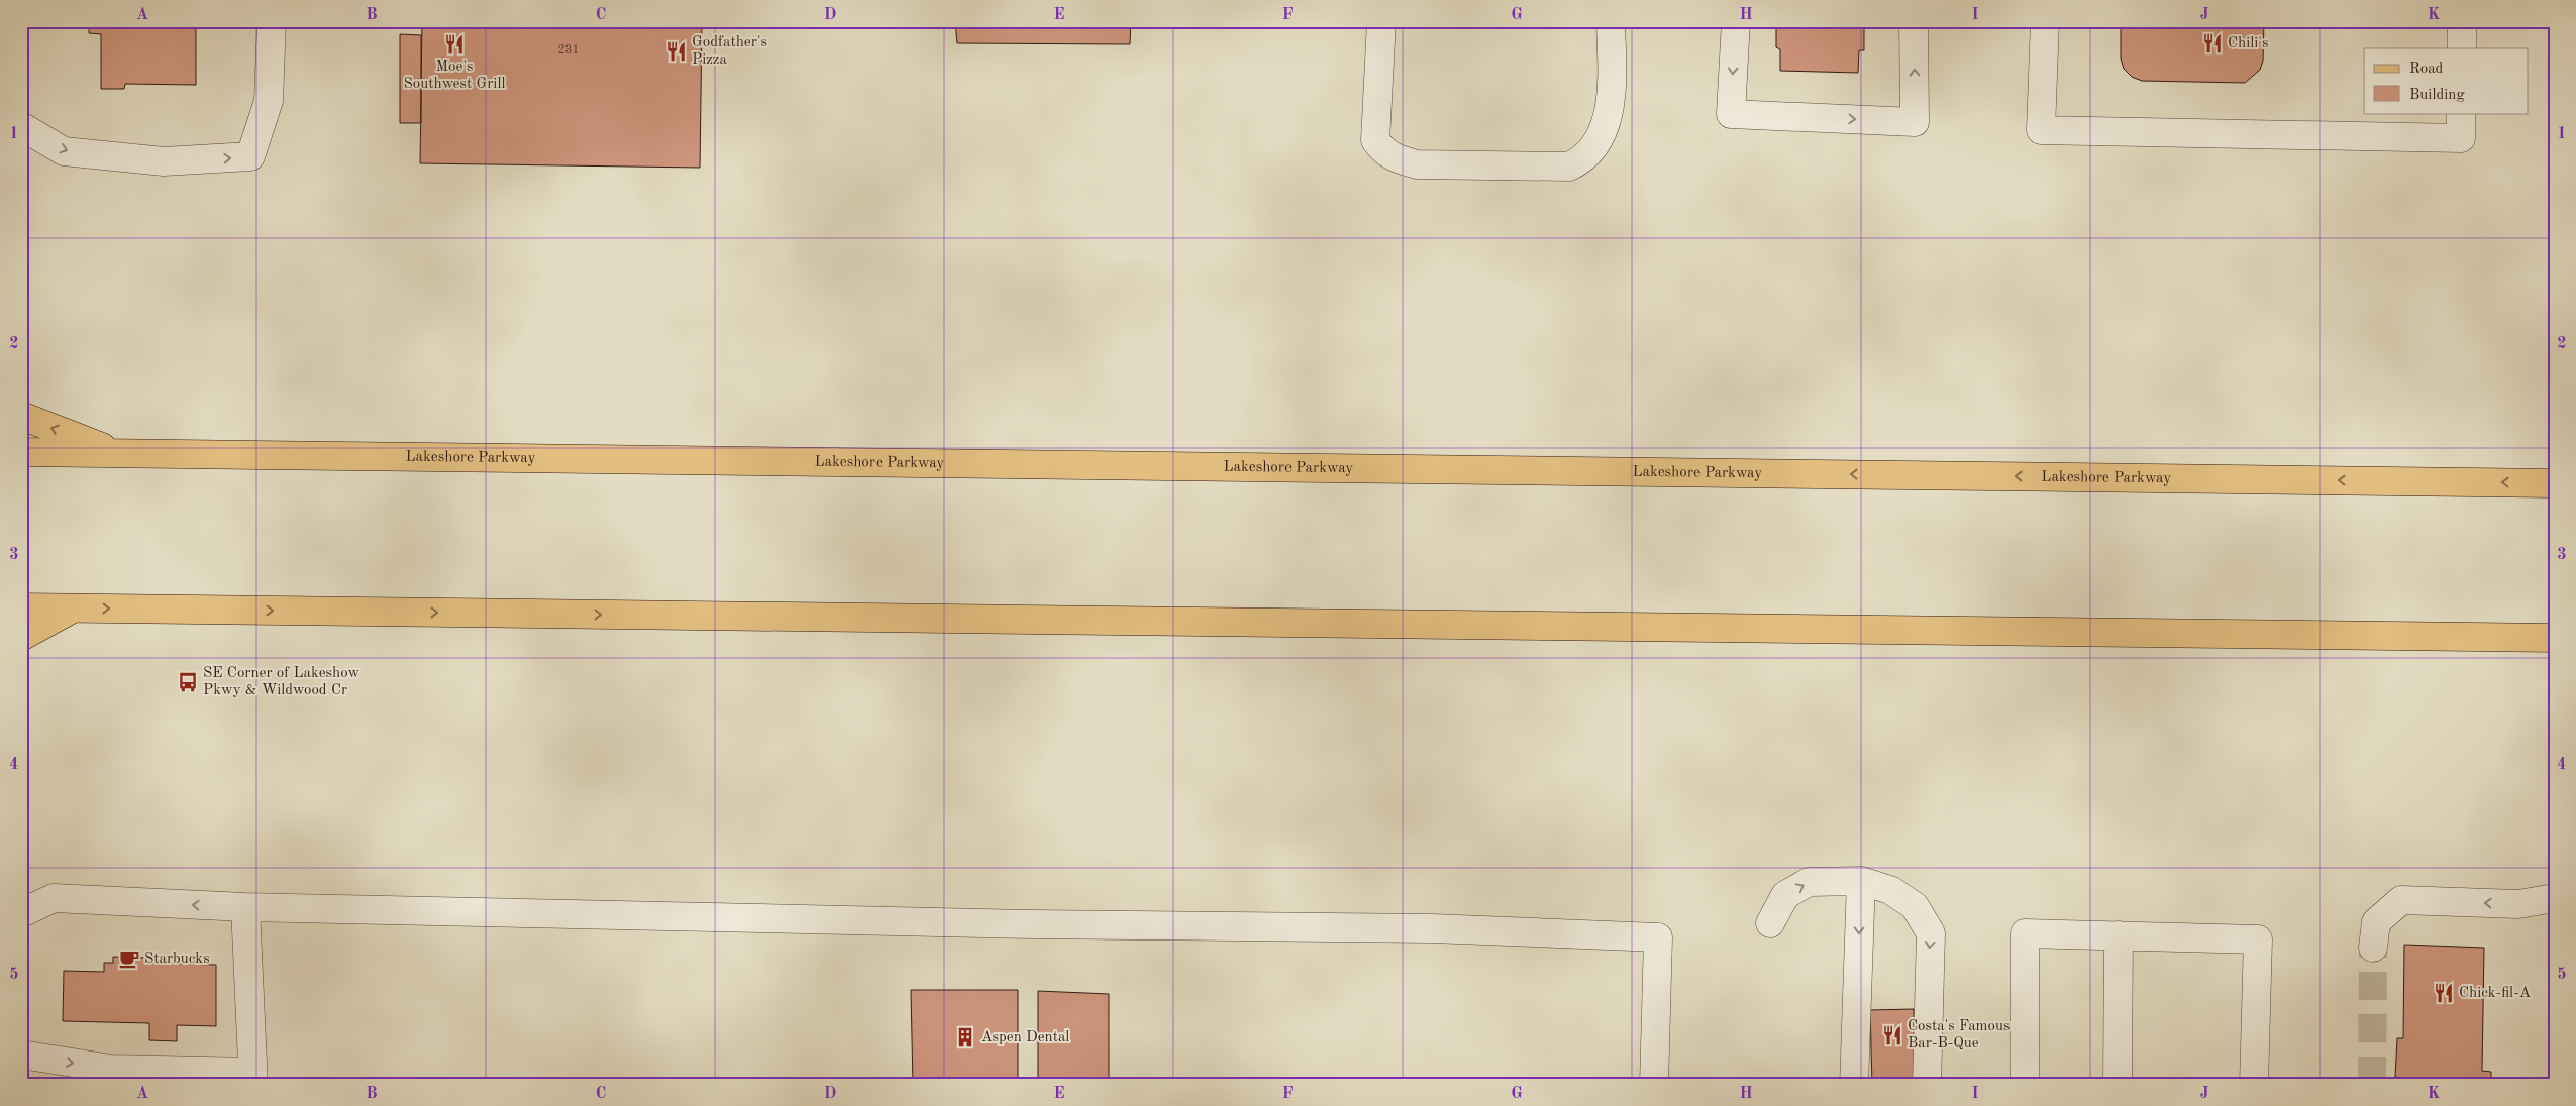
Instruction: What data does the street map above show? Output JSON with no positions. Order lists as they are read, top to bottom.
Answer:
{
  "streets": {
    "main road": ["Lakeshore Parkway"]
  },
  "places": {
    "restaurant": [
      "Chili's",
      "Moe's Southwest Grill",
      "Godfather's Pizza",
      "Chick-fil-A",
      "Costa's Famous Bar-B-Que"
    ],
    "bus stop": ["SE Corner of Lakeshow Pkwy & Wildwood Cr"],
    "cafe": ["Starbucks"],
    "building": ["Aspen Dental"]
  },
  "house_numbers": ["231"],
  "legend": ["Road", "Building"],
  "grid": {
    "columns": [
      "A",
      "B",
      "C",
      "D",
      "E",
      "F",
      "G",
      "H",
      "I",
      "J",
      "K"
    ],
    "rows": [
      "1",
      "2",
      "3",
      "4",
      "5"
    ]
  }
}
